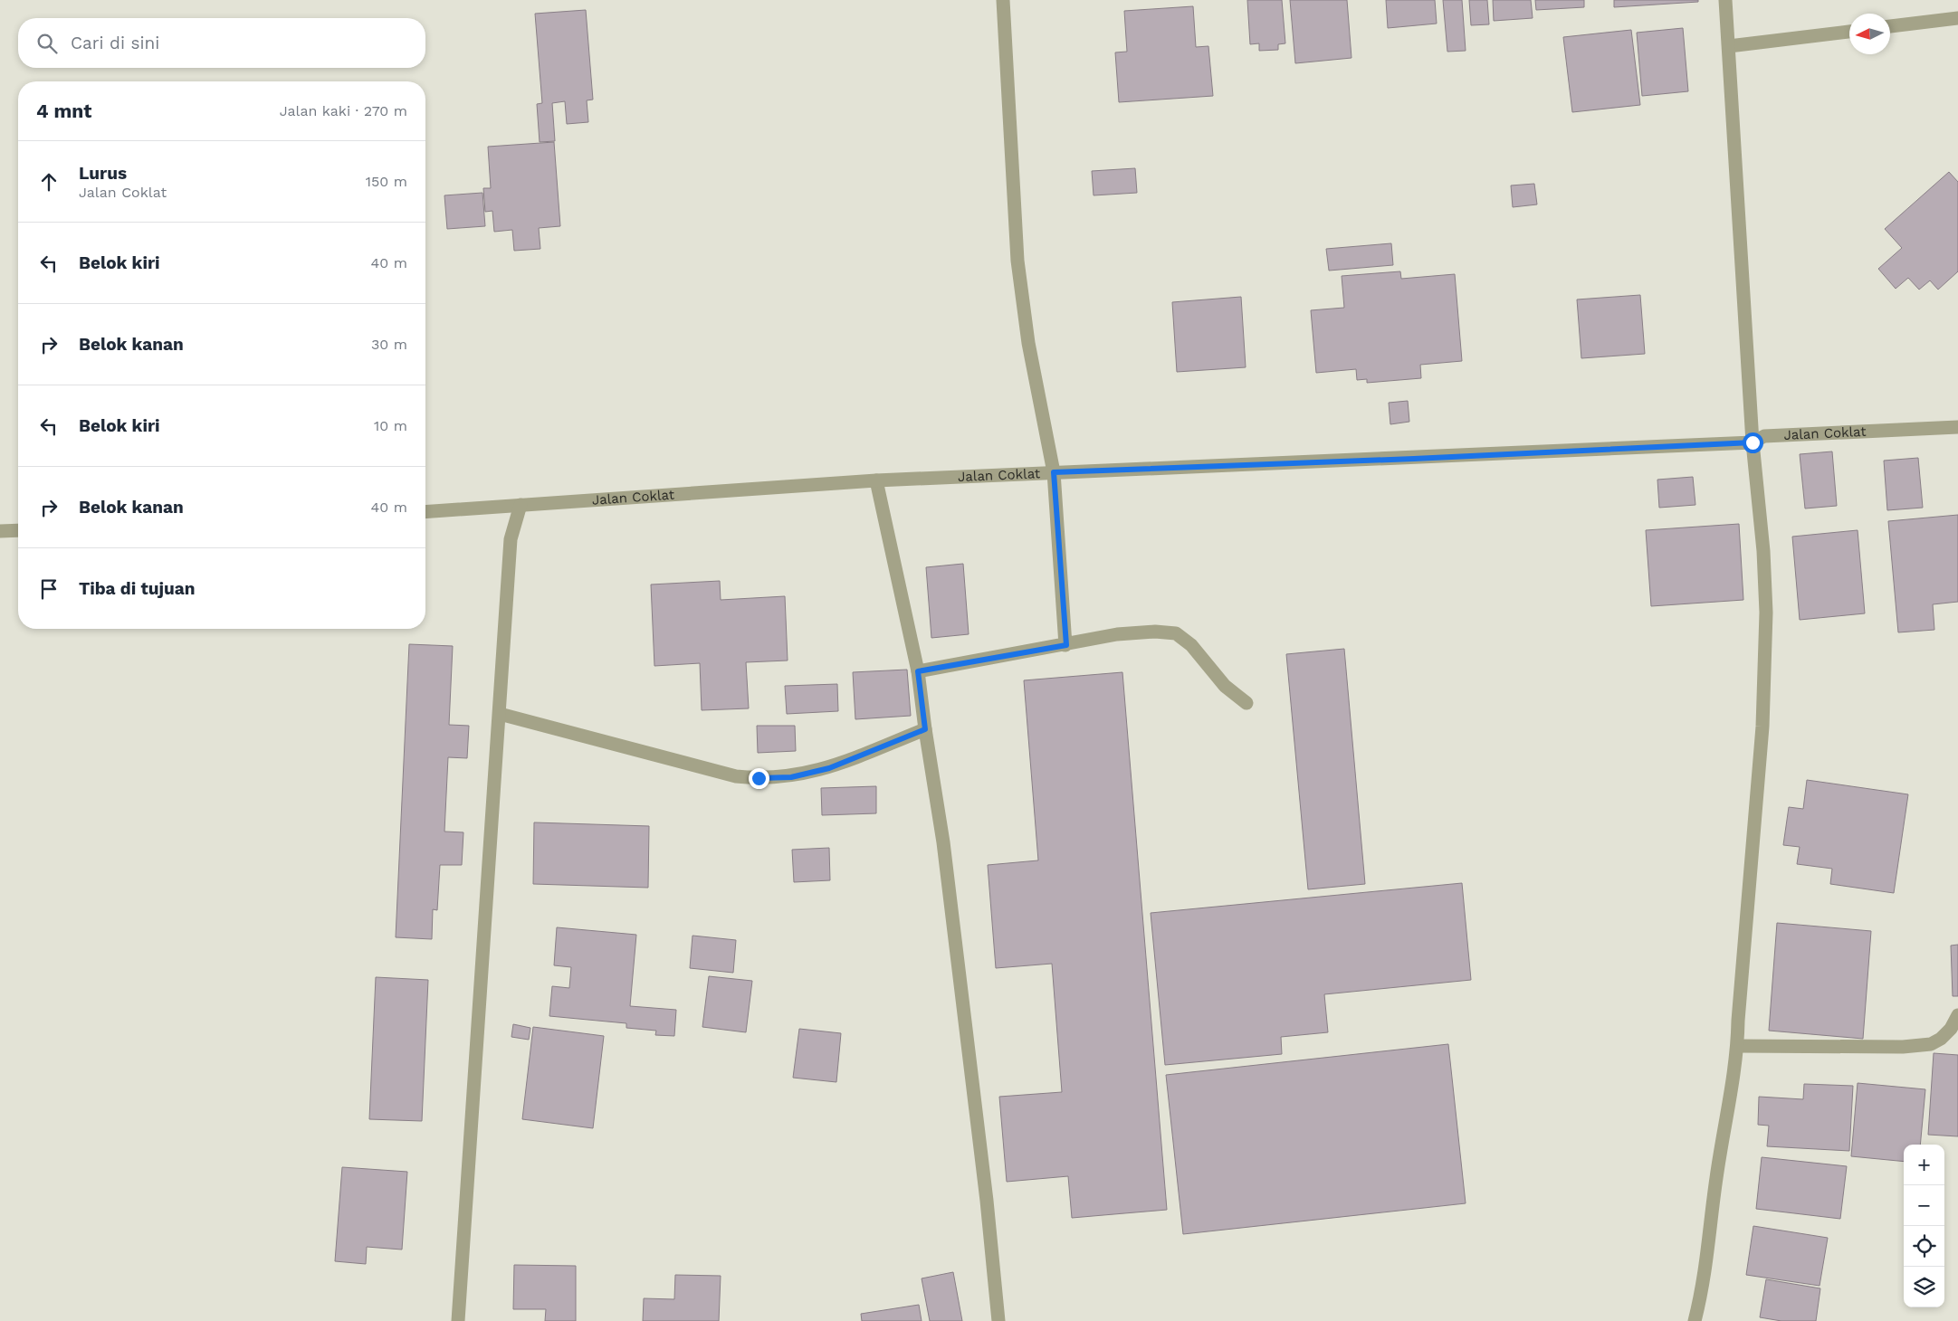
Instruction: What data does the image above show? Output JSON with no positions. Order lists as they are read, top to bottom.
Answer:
{
  "streets": {
    "street": ["Jalan Coklat"]
  },
  "north": "left",
  "page": {
    "search": "Cari di sini",
    "heading": ["4 mnt", "Jalan kaki · 270 m"],
    "list": [
      ["Lurus", "Jalan Coklat", "150 m"],
      ["Belok kiri", "40 m"],
      ["Belok kanan", "30 m"],
      ["Belok kiri", "10 m"],
      ["Belok kanan", "40 m"],
      "Tiba di tujuan"
    ],
    "map_buttons": ["+", "−"]
  }
}
